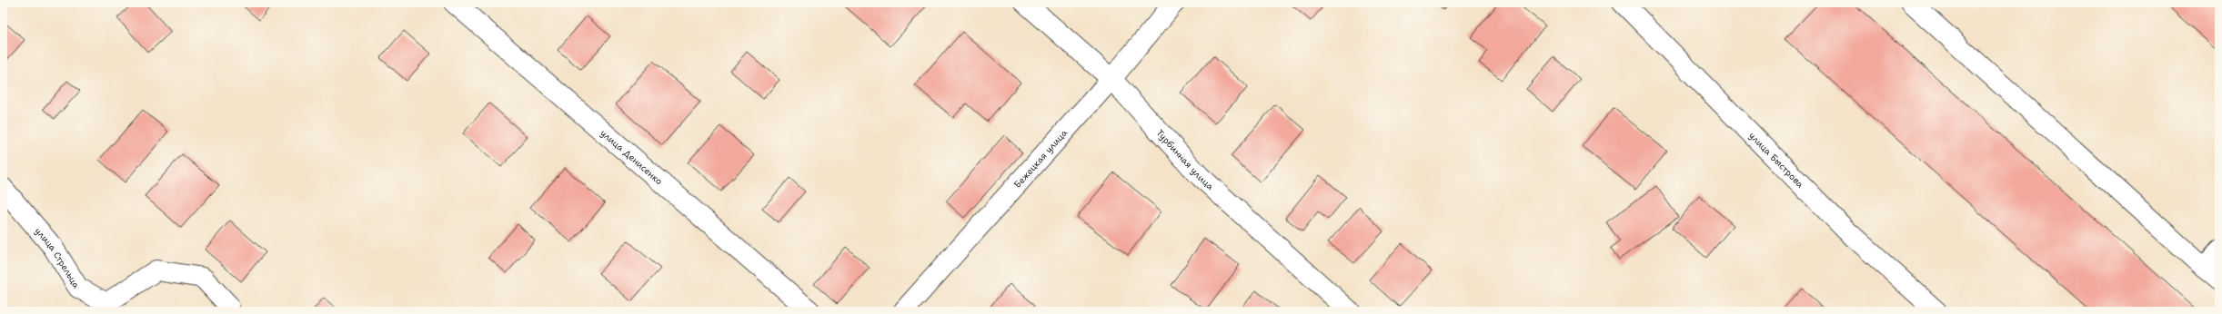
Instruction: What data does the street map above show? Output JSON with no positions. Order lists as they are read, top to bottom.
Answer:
{
  "streets": {
    "street": [
      "улица Денисенко",
      "Бежецкая улица",
      "Турбинная улица",
      "улица Быстрова",
      "улица Стрельца"
    ]
  },
  "crossings": [
    ["Бежецкая улица", "Турбинная улица"]
  ]
}
